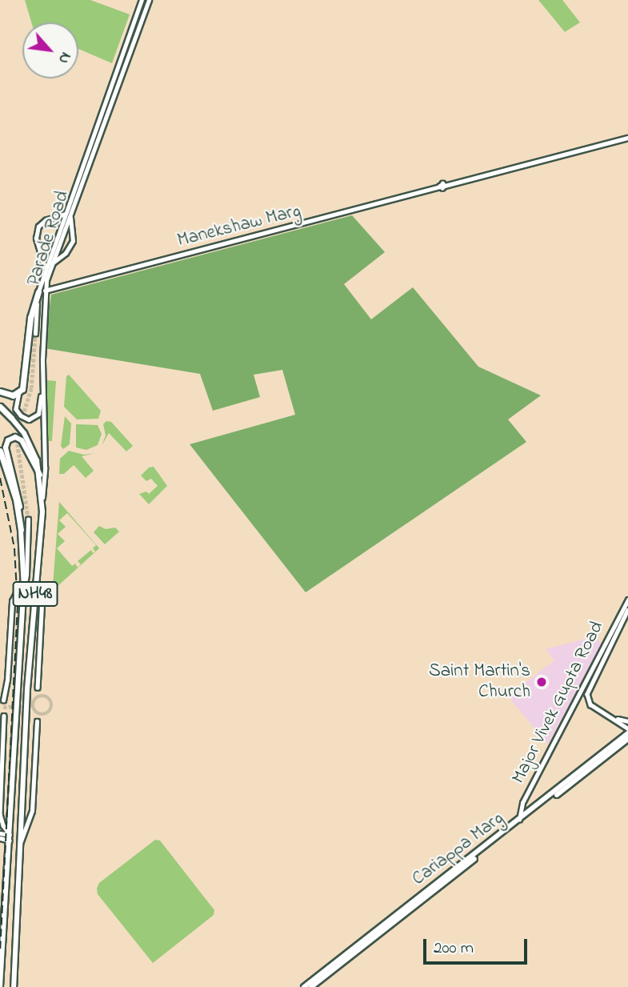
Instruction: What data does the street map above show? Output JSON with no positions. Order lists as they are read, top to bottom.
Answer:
{
  "streets": {
    "highway": ["NH48"],
    "main road": ["Cariappa Marg"],
    "street": ["Manekshaw Marg", "Parade Road", "Major Vivek Gupta Road"]
  },
  "crossings": [
    ["Manekshaw Marg", "Parade Road"],
    ["Parade Road", "NH48"],
    ["Major Vivek Gupta Road", "Cariappa Marg"]
  ],
  "places": ["Saint Martin's Church"],
  "scale_bar": "200 m",
  "north": "bottom right"
}
